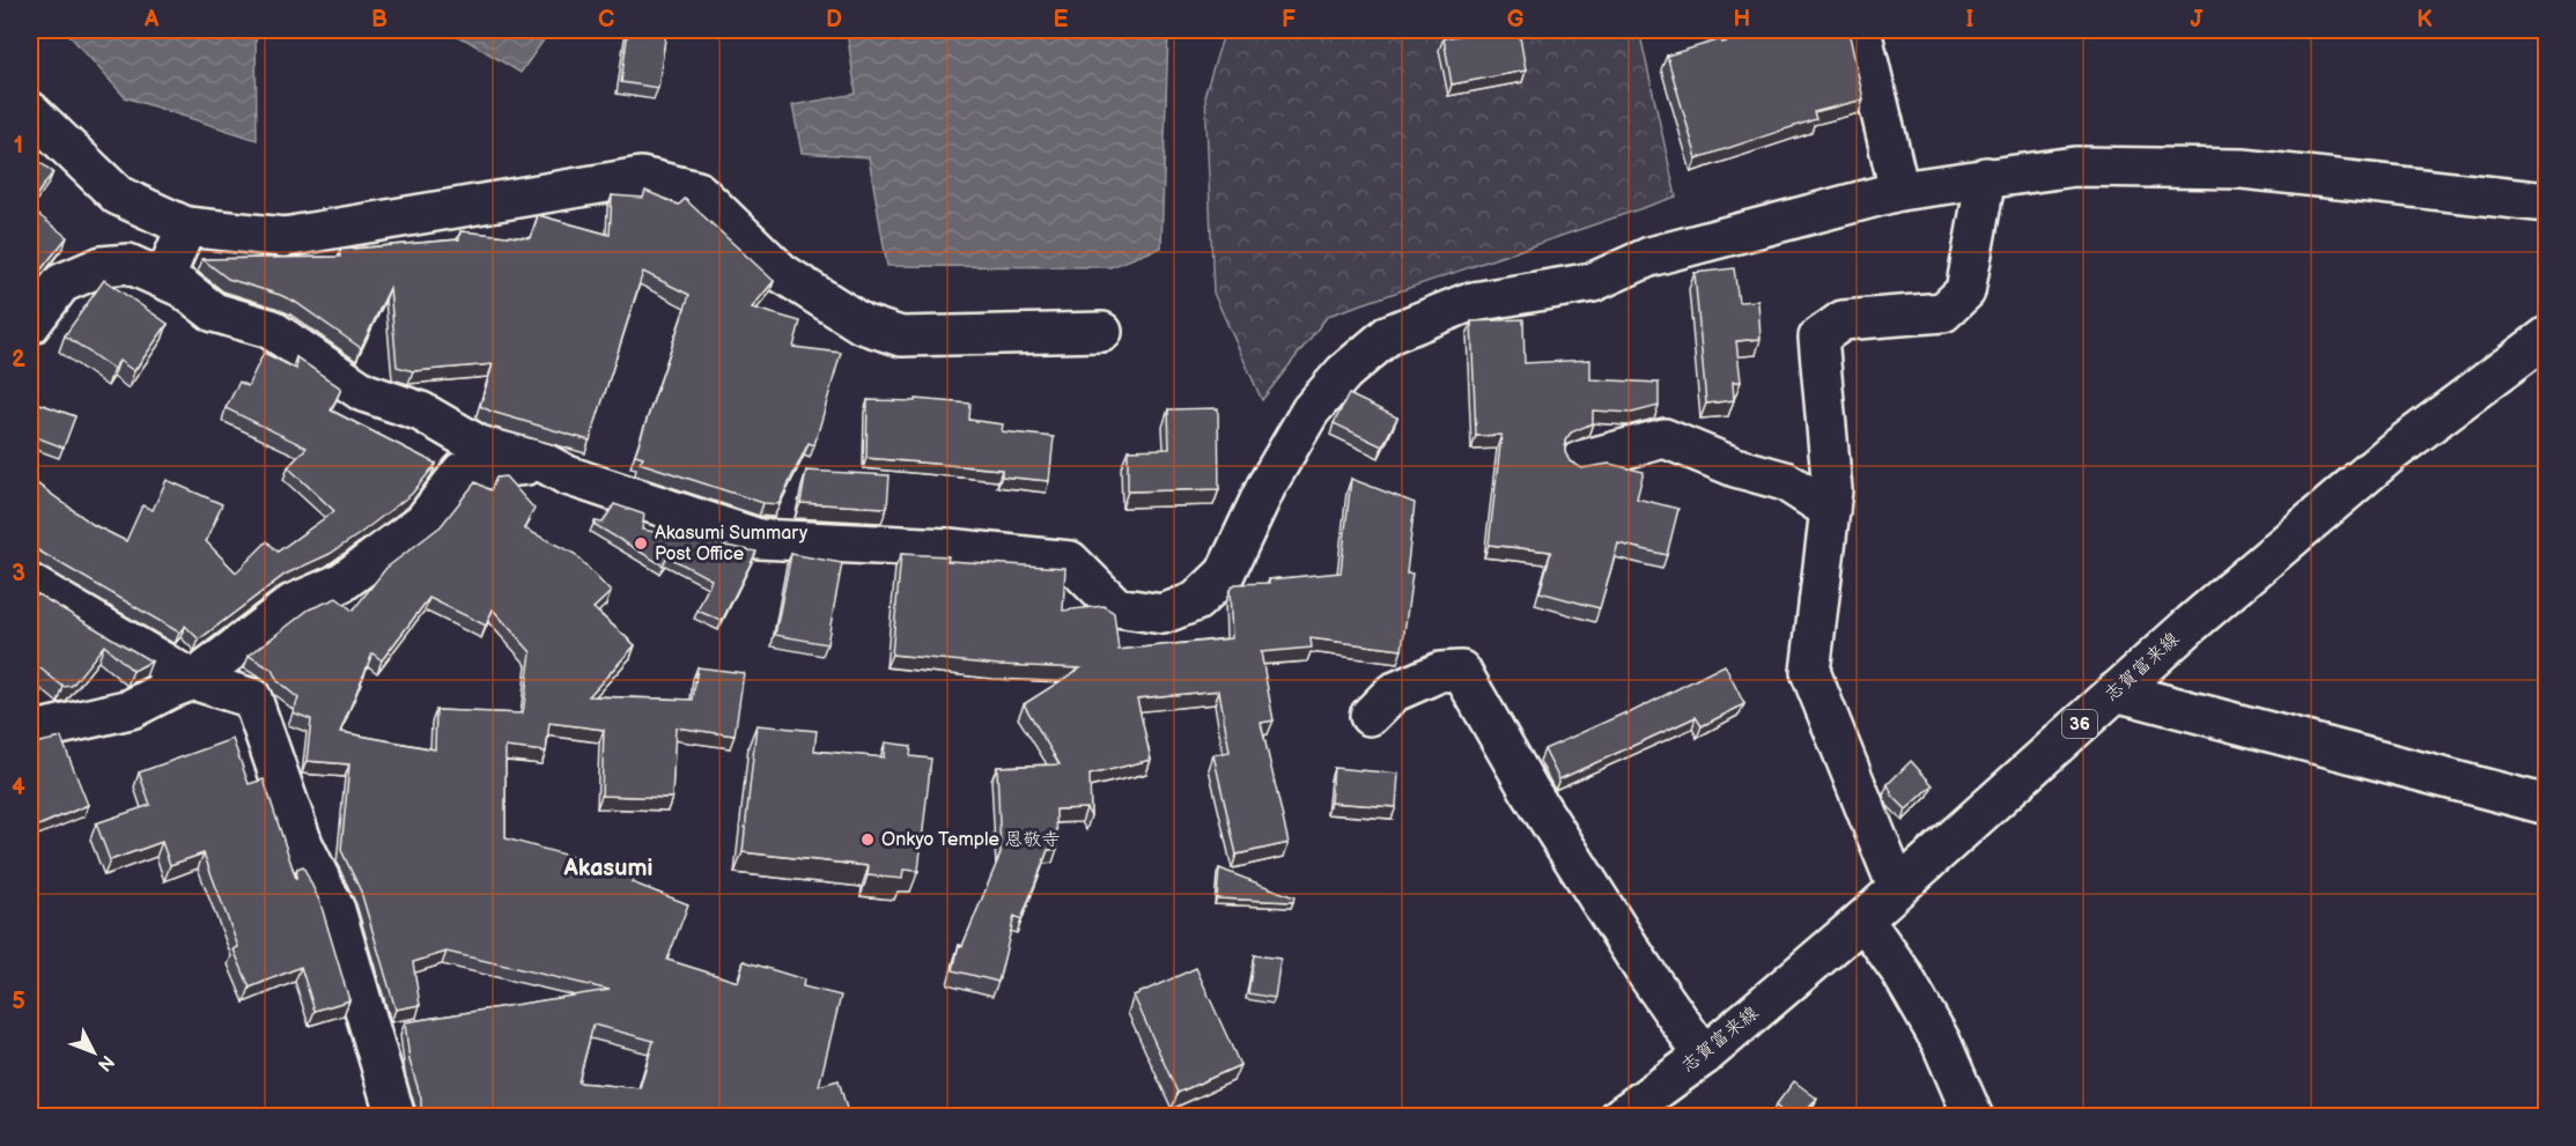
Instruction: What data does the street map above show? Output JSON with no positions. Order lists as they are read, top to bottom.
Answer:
{
  "streets": {
    "street": ["志賀富来線", "36"]
  },
  "districts": ["Akasumi"],
  "places": ["Akasumi Summary Post Office", "Onkyo Temple 恩敬寺"],
  "north": "bottom right",
  "grid": {
    "columns": [
      "A",
      "B",
      "C",
      "D",
      "E",
      "F",
      "G",
      "H",
      "I",
      "J",
      "K"
    ],
    "rows": [
      "1",
      "2",
      "3",
      "4",
      "5"
    ]
  }
}
